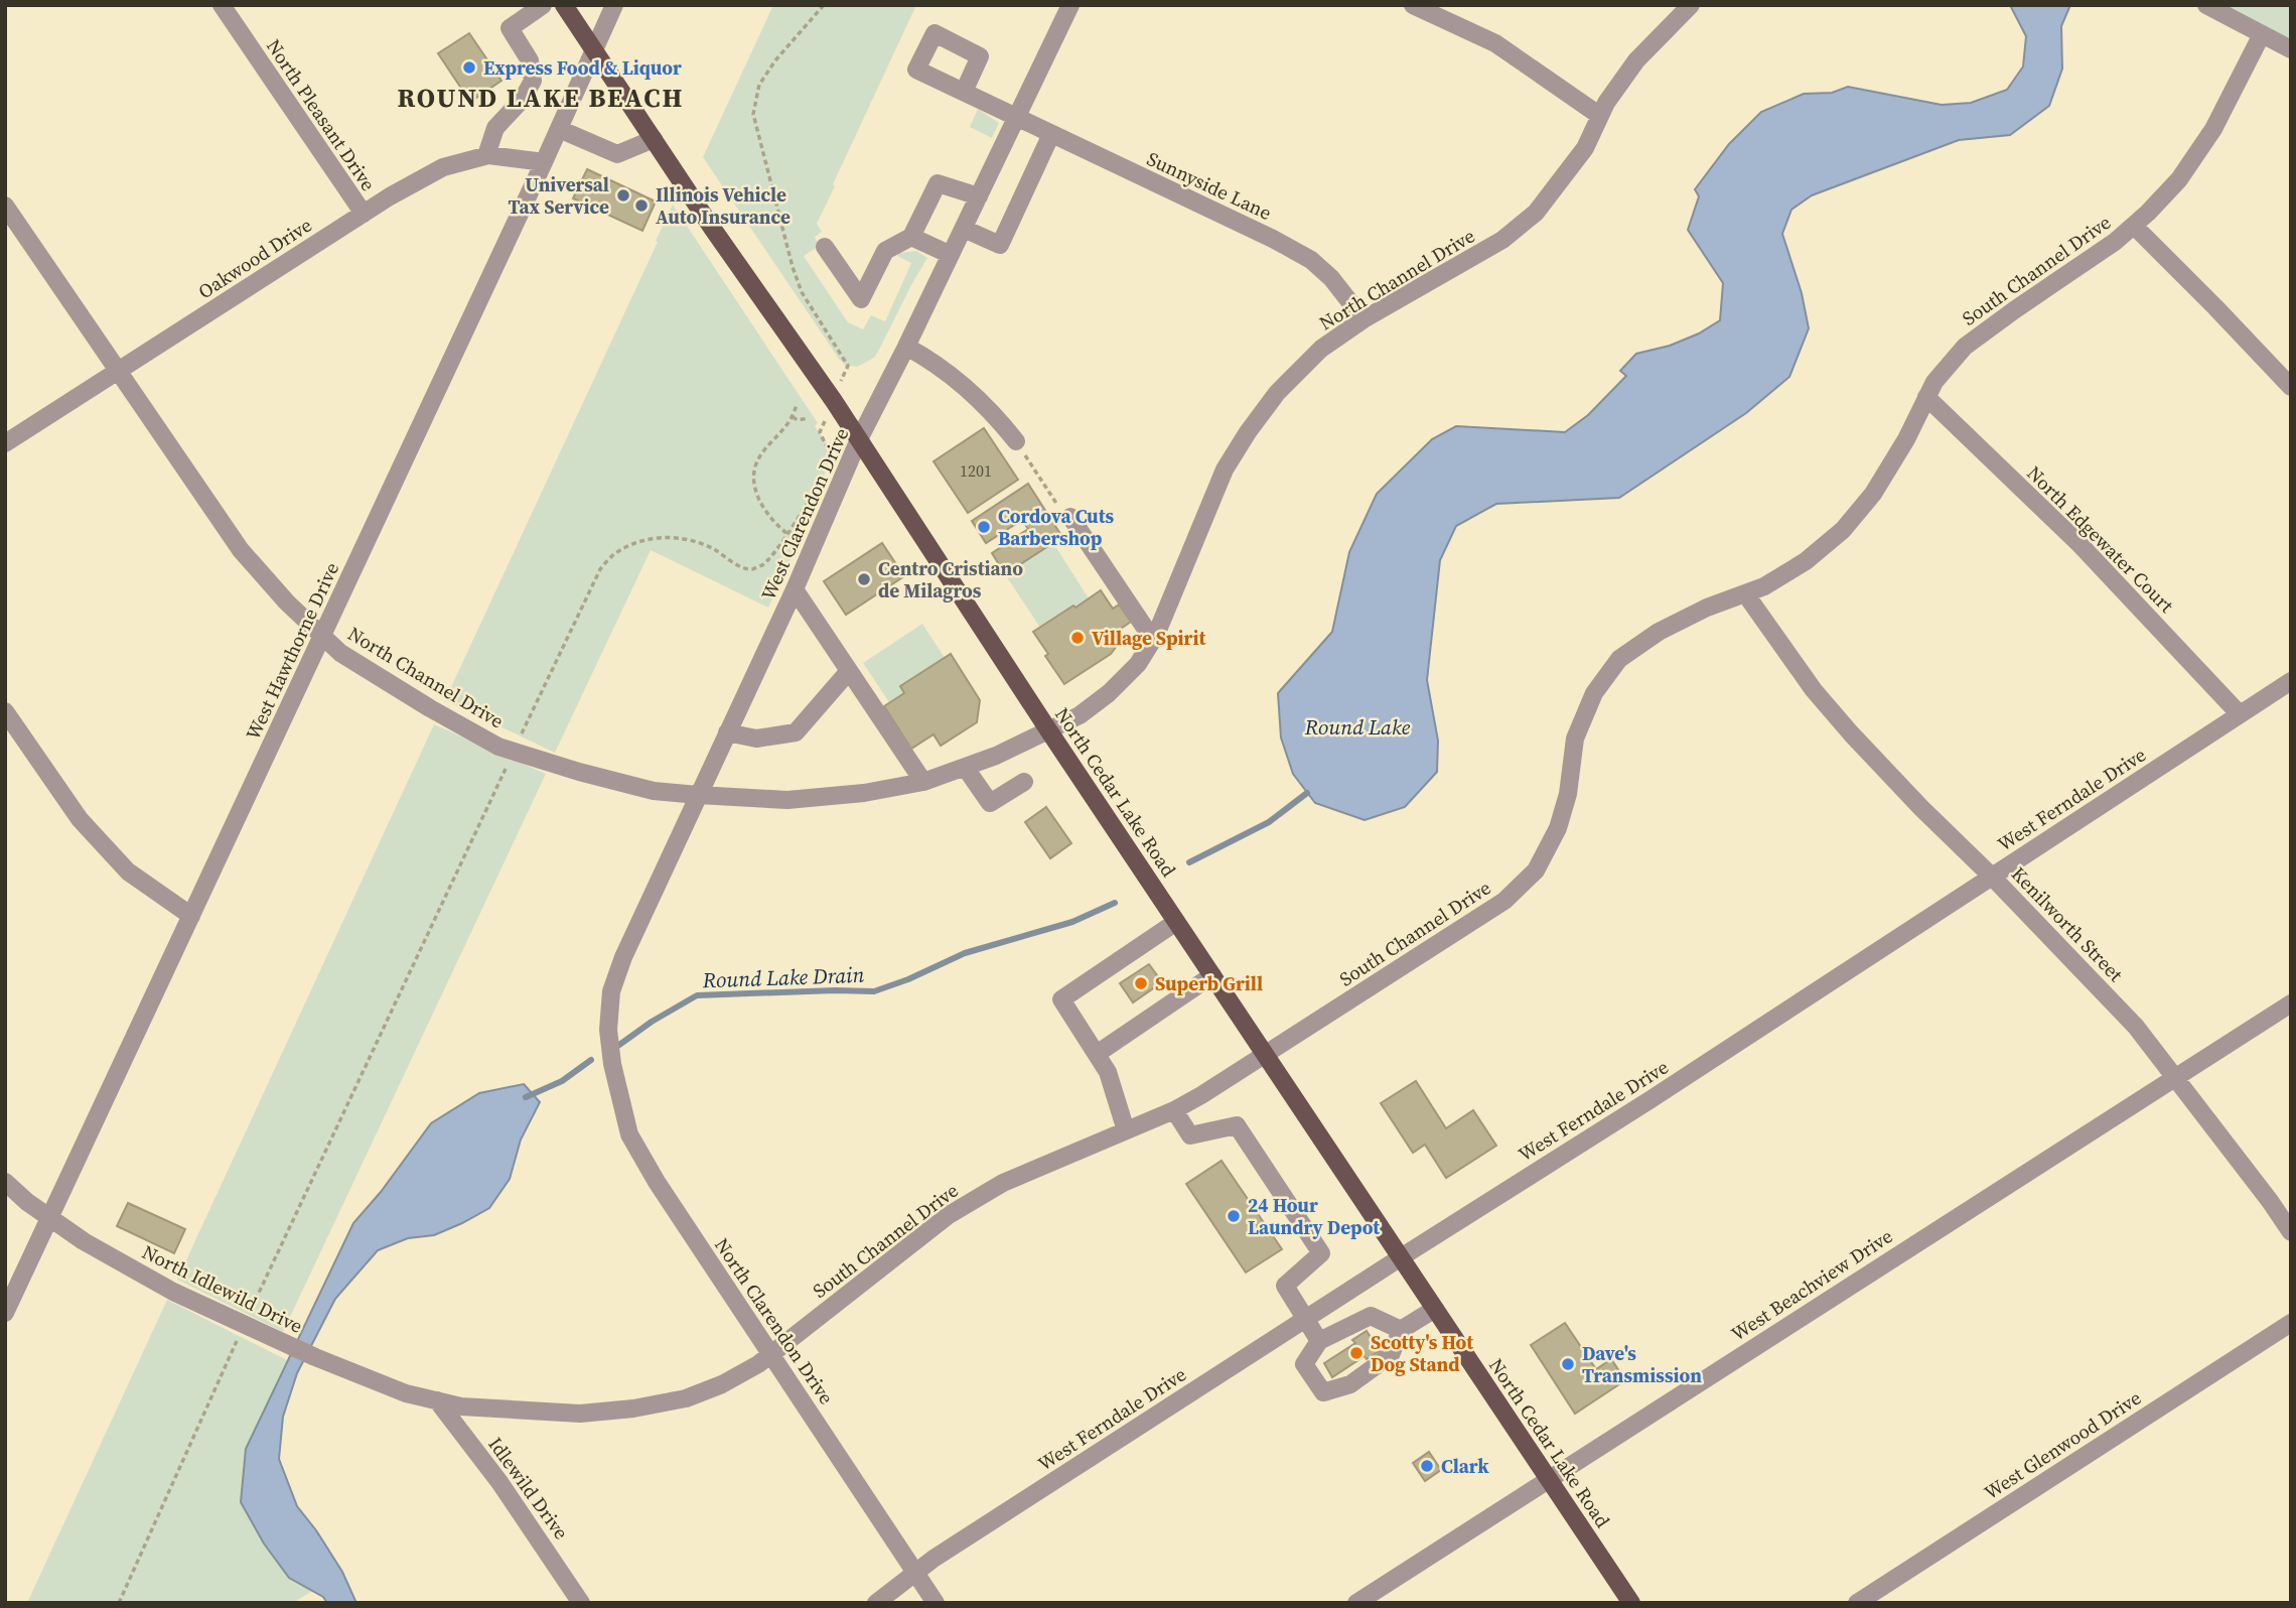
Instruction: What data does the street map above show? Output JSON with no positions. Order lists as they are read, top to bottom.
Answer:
{
  "streets": {
    "main road": ["North Cedar Lake Road"],
    "street": [
      "North Pleasant Drive",
      "Sunnyside Lane",
      "Oakwood Drive",
      "South Channel Drive",
      "North Channel Drive",
      "West Clarendon Drive",
      "North Edgewater Court",
      "West Hawthorne Drive",
      "West Ferndale Drive",
      "Kenilworth Street",
      "West Beachview Drive",
      "North Idlewild Drive",
      "North Clarendon Drive",
      "West Glenwood Drive",
      "Idlewild Drive"
    ]
  },
  "crossings": [
    ["North Pleasant Drive", "Oakwood Drive"],
    ["Sunnyside Lane", "North Channel Drive"],
    ["Sunnyside Lane", "West Clarendon Drive"],
    ["Oakwood Drive", "North Channel Drive"],
    ["Oakwood Drive", "West Hawthorne Drive"],
    ["South Channel Drive", "North Edgewater Court"],
    ["South Channel Drive", "North Cedar Lake Road"],
    ["South Channel Drive", "Kenilworth Street"],
    ["South Channel Drive", "North Idlewild Drive"],
    ["South Channel Drive", "North Clarendon Drive"],
    ["South Channel Drive", "Idlewild Drive"],
    ["North Channel Drive", "West Clarendon Drive"],
    ["North Channel Drive", "West Hawthorne Drive"],
    ["North Channel Drive", "North Cedar Lake Road"],
    ["West Clarendon Drive", "North Cedar Lake Road"],
    ["West Clarendon Drive", "North Clarendon Drive"],
    ["North Edgewater Court", "West Ferndale Drive"],
    ["West Hawthorne Drive", "North Cedar Lake Road"],
    ["West Hawthorne Drive", "North Idlewild Drive"],
    ["North Cedar Lake Road", "West Ferndale Drive"],
    ["North Cedar Lake Road", "West Beachview Drive"],
    ["West Ferndale Drive", "Kenilworth Street"],
    ["West Ferndale Drive", "North Clarendon Drive"],
    ["Kenilworth Street", "West Beachview Drive"],
    ["North Idlewild Drive", "Idlewild Drive"]
  ],
  "districts": ["ROUND LAKE BEACH"],
  "water": ["Round Lake", "Round Lake Drain"],
  "places": [
    "Express Food & Liquor",
    "Universal Tax Service",
    "Illinois Vehicle Auto Insurance",
    "Cordova Cuts Barbershop",
    "Centro Cristiano de Milagros",
    "Village Spirit",
    "Superb Grill",
    "24 Hour Laundry Depot",
    "Scotty's Hot Dog Stand",
    "Dave's Transmission",
    "Clark"
  ],
  "house_numbers": ["1201"]
}
